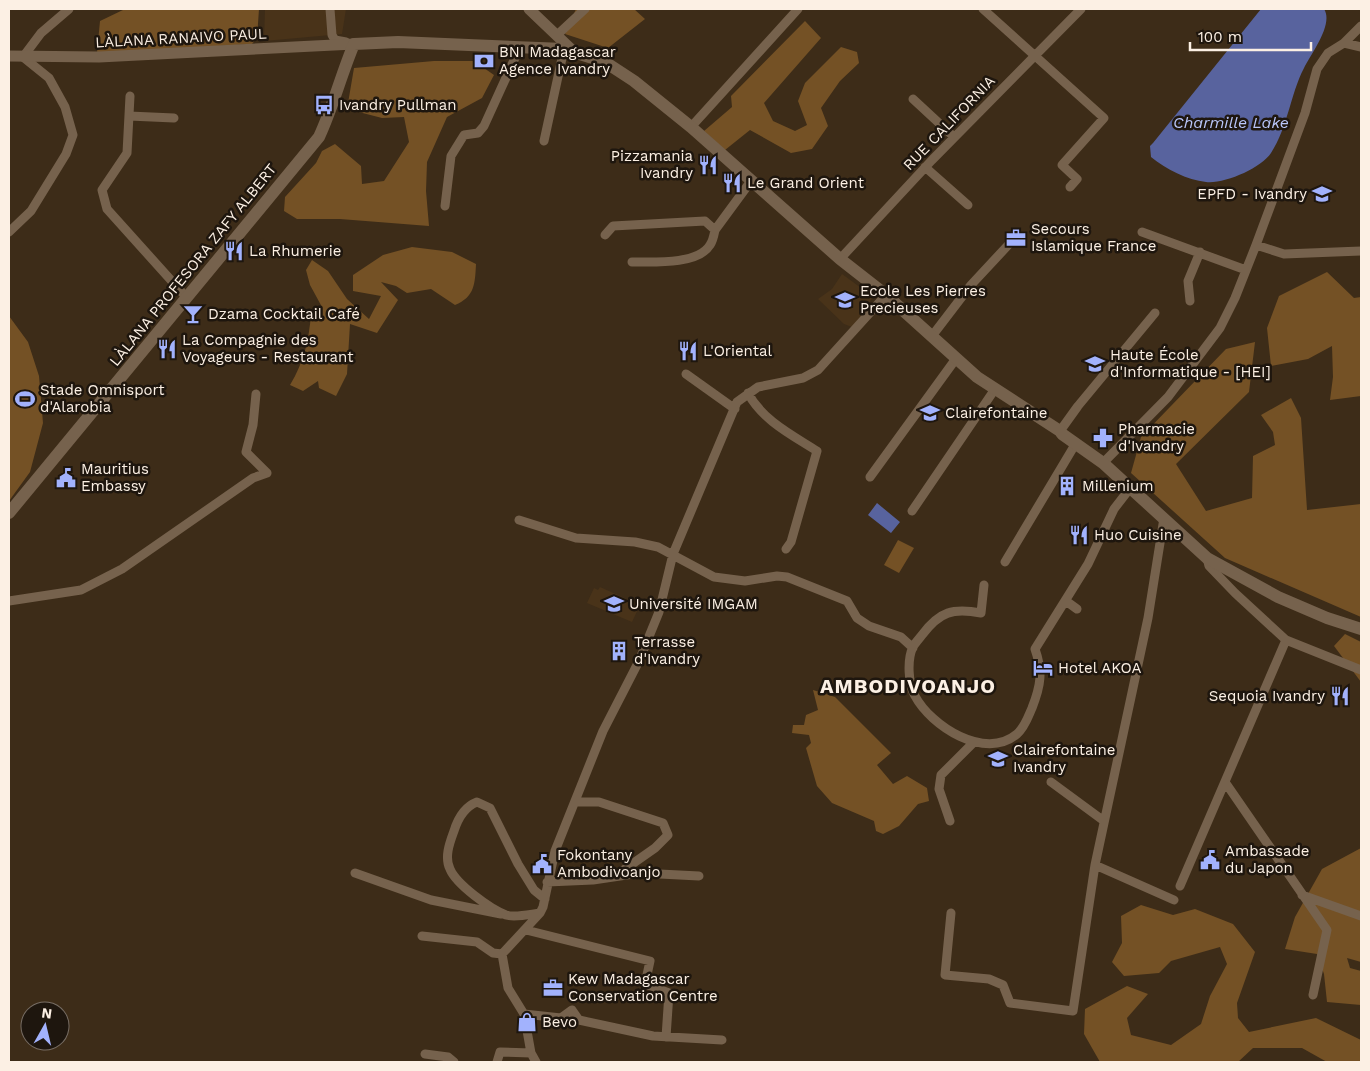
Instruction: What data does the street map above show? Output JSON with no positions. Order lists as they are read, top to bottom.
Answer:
{
  "streets": {
    "main road": ["LÀLANA PROFESORA ZAFY ALBERT"],
    "street": ["LÀLANA RANAIVO PAUL", "RUE CALIFORNIA"]
  },
  "crossings": [
    ["LÀLANA RANAIVO PAUL", "LÀLANA PROFESORA ZAFY ALBERT"]
  ],
  "districts": ["AMBODIVOANJO"],
  "water": ["Charmille Lake"],
  "places": {
    "bank": ["BNI Madagascar Agence Ivandry"],
    "bus stop": ["Ivandry Pullman"],
    "restaurant": [
      "Pizzamania Ivandry",
      "Le Grand Orient",
      "La Rhumerie",
      "La Compagnie des Voyageurs - Restaurant",
      "L'Oriental",
      "Huo Cuisine",
      "Sequoia Ivandry"
    ],
    "school or university": [
      "EPFD - Ivandry",
      "Ecole Les Pierres Precieuses",
      "Haute École d'Informatique - [HEI]",
      "Clairefontaine",
      "Université IMGAM",
      "Clairefontaine Ivandry"
    ],
    "office": ["Secours Islamique France", "Kew Madagascar Conservation Centre"],
    "bar": ["Dzama Cocktail Café"],
    "sports": ["Stade Omnisport d'Alarobia"],
    "pharmacy": ["Pharmacie d'Ivandry"],
    "public building": ["Mauritius Embassy", "Ambassade du Japon", "Fokontany Ambodivoanjo"],
    "building": ["Millenium", "Terrasse d'Ivandry"],
    "hotel": ["Hotel AKOA"],
    "shop": ["Bevo"]
  },
  "scale_bar": "100 m",
  "north": "top"
}
